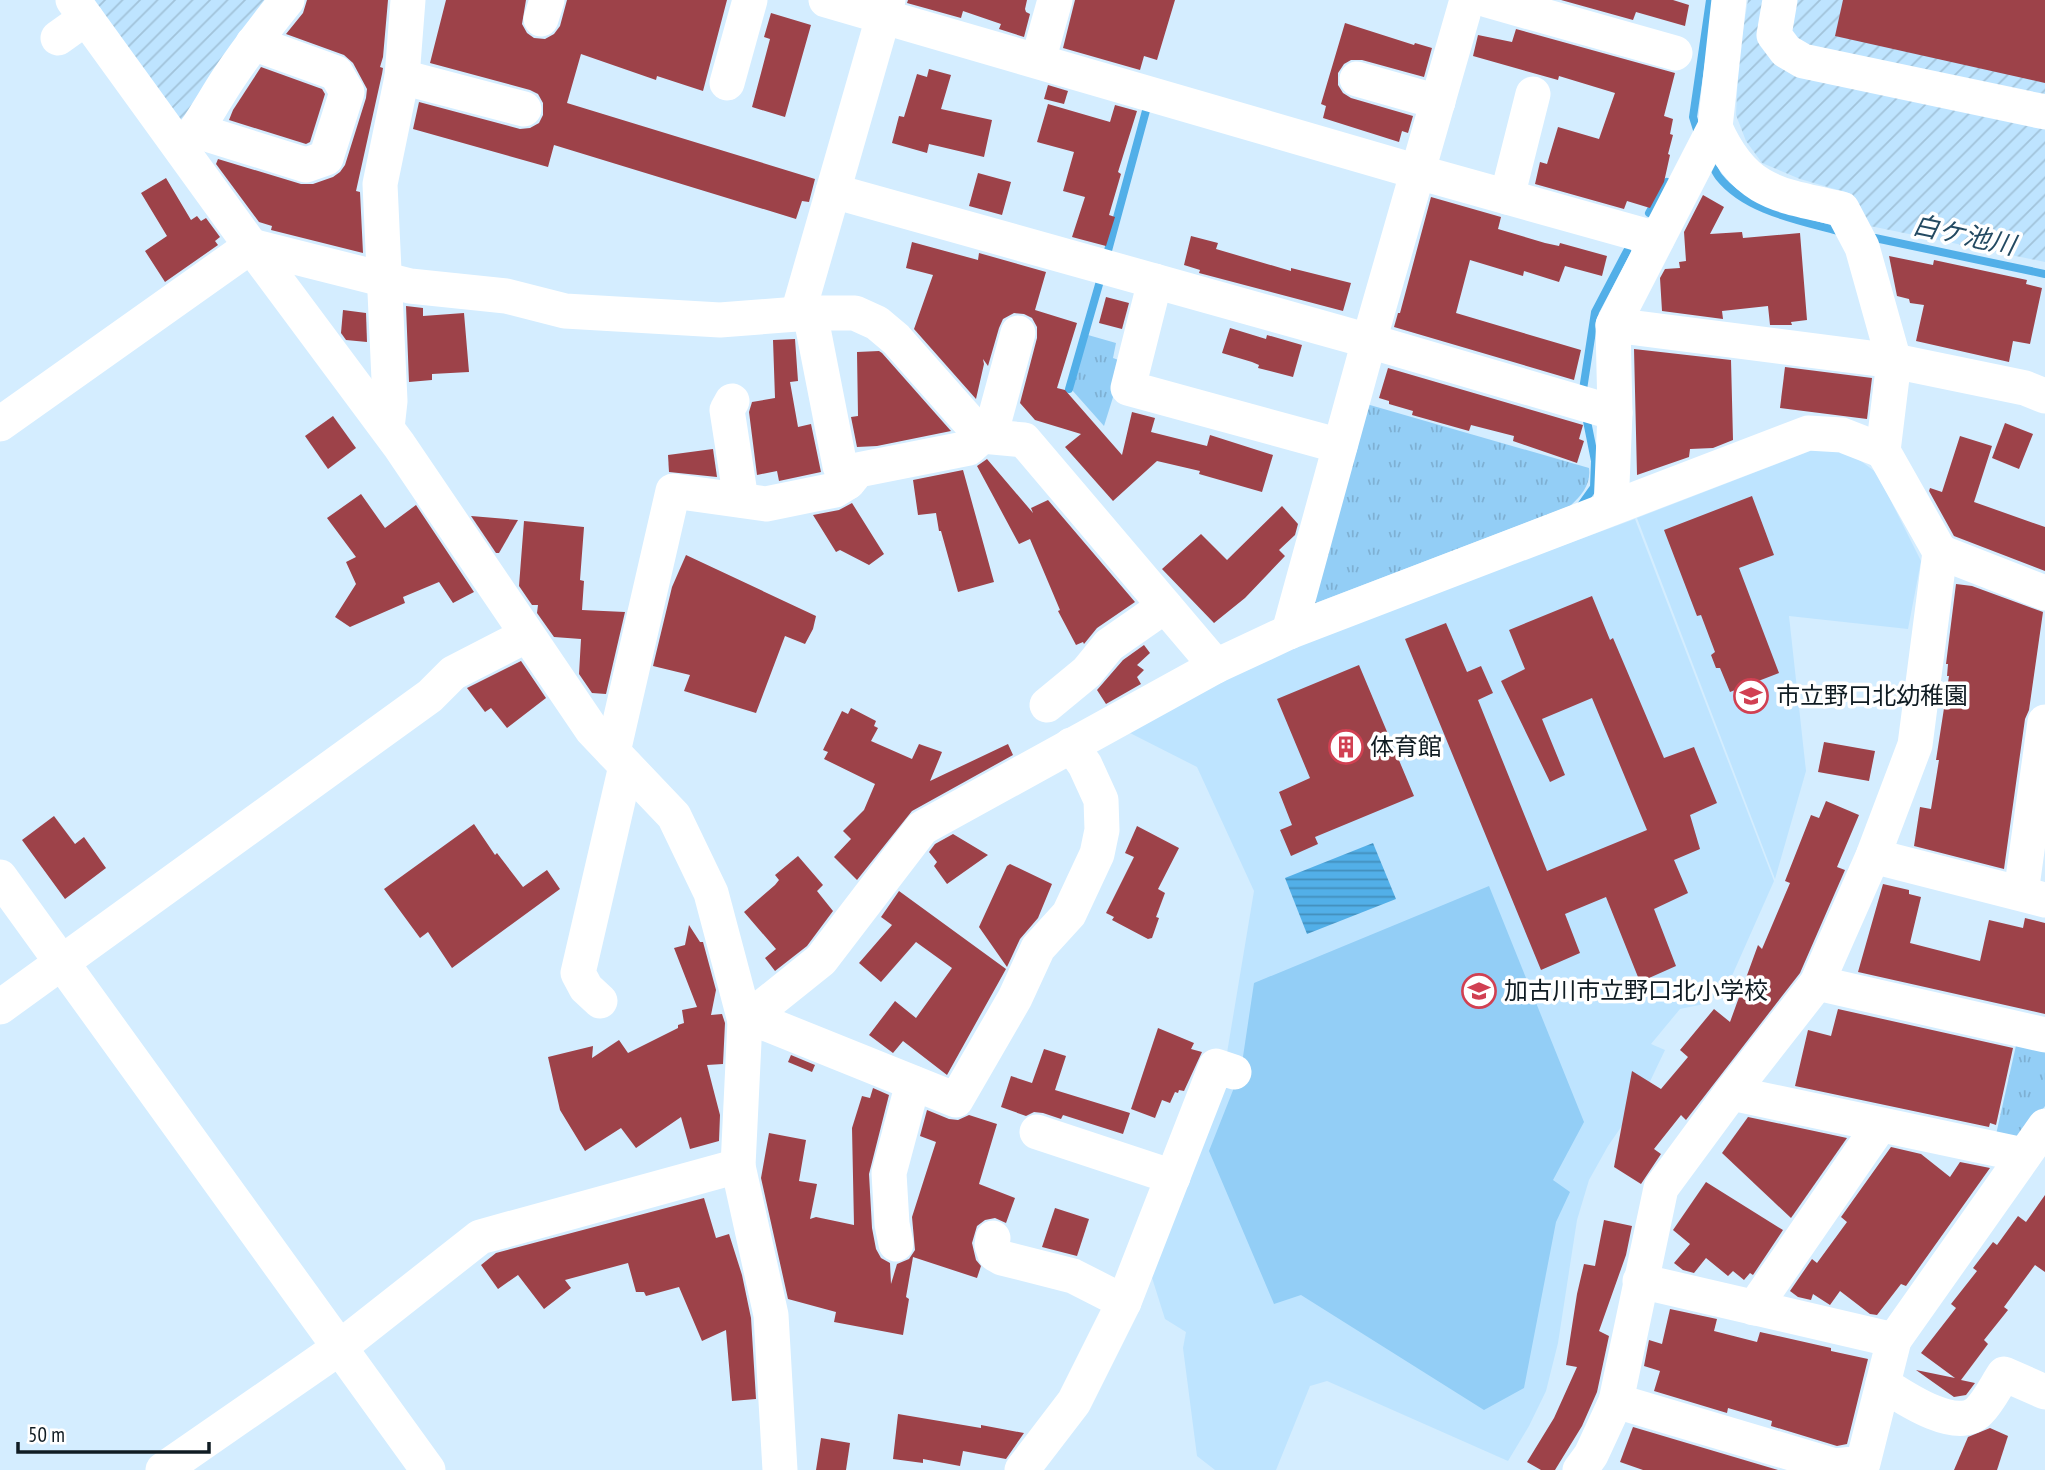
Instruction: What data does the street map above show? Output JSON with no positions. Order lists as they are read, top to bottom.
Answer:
{
  "water": ["白ケ池川"],
  "places": {
    "school or university": ["市立野口北幼稚園", "加古川市立野口北小学校"],
    "building": ["体育館"]
  },
  "scale_bar": "50 m"
}
